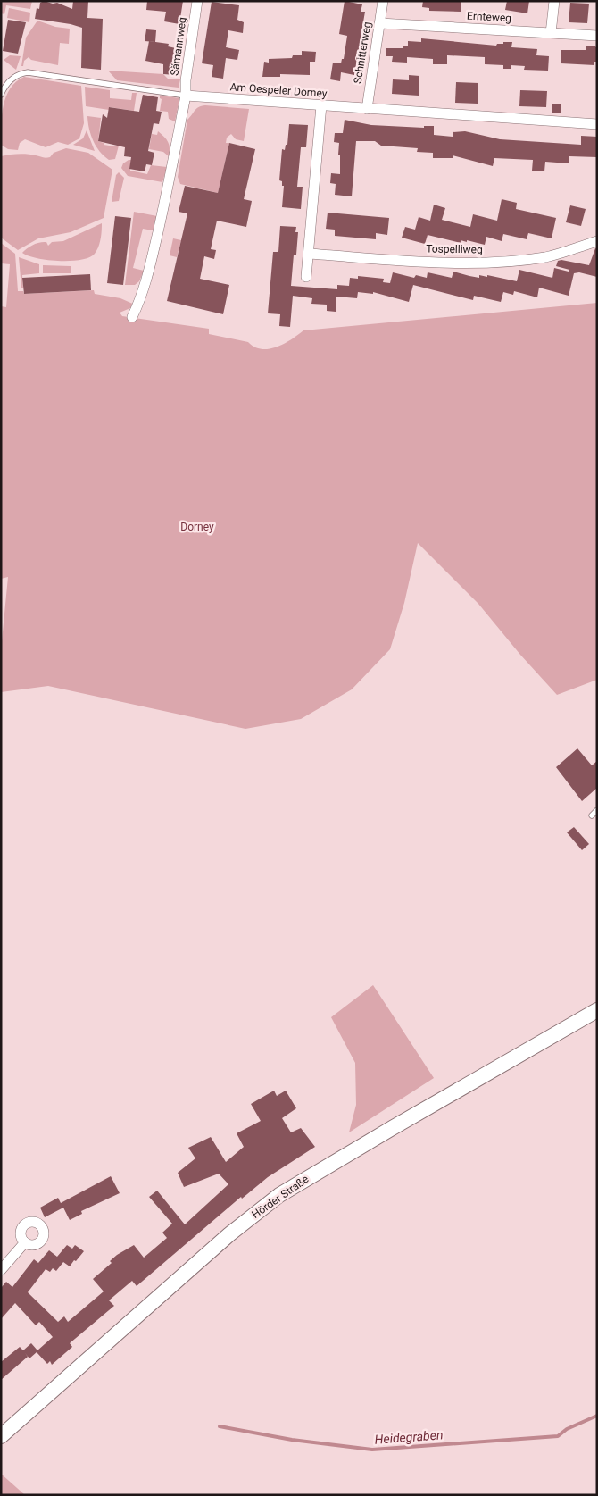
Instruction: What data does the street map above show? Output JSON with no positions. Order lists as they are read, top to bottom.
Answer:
{
  "streets": {
    "main road": ["Hörder Straße"],
    "street": [
      "Ernteweg",
      "Sämannweg",
      "Schnitterweg",
      "Am Oespeler Dorney",
      "Tospelliweg"
    ]
  },
  "crossings": [
    ["Ernteweg", "Schnitterweg"],
    ["Sämannweg", "Am Oespeler Dorney"],
    ["Schnitterweg", "Am Oespeler Dorney"]
  ],
  "water": ["Heidegraben"],
  "parks": ["Dorney"]
}
